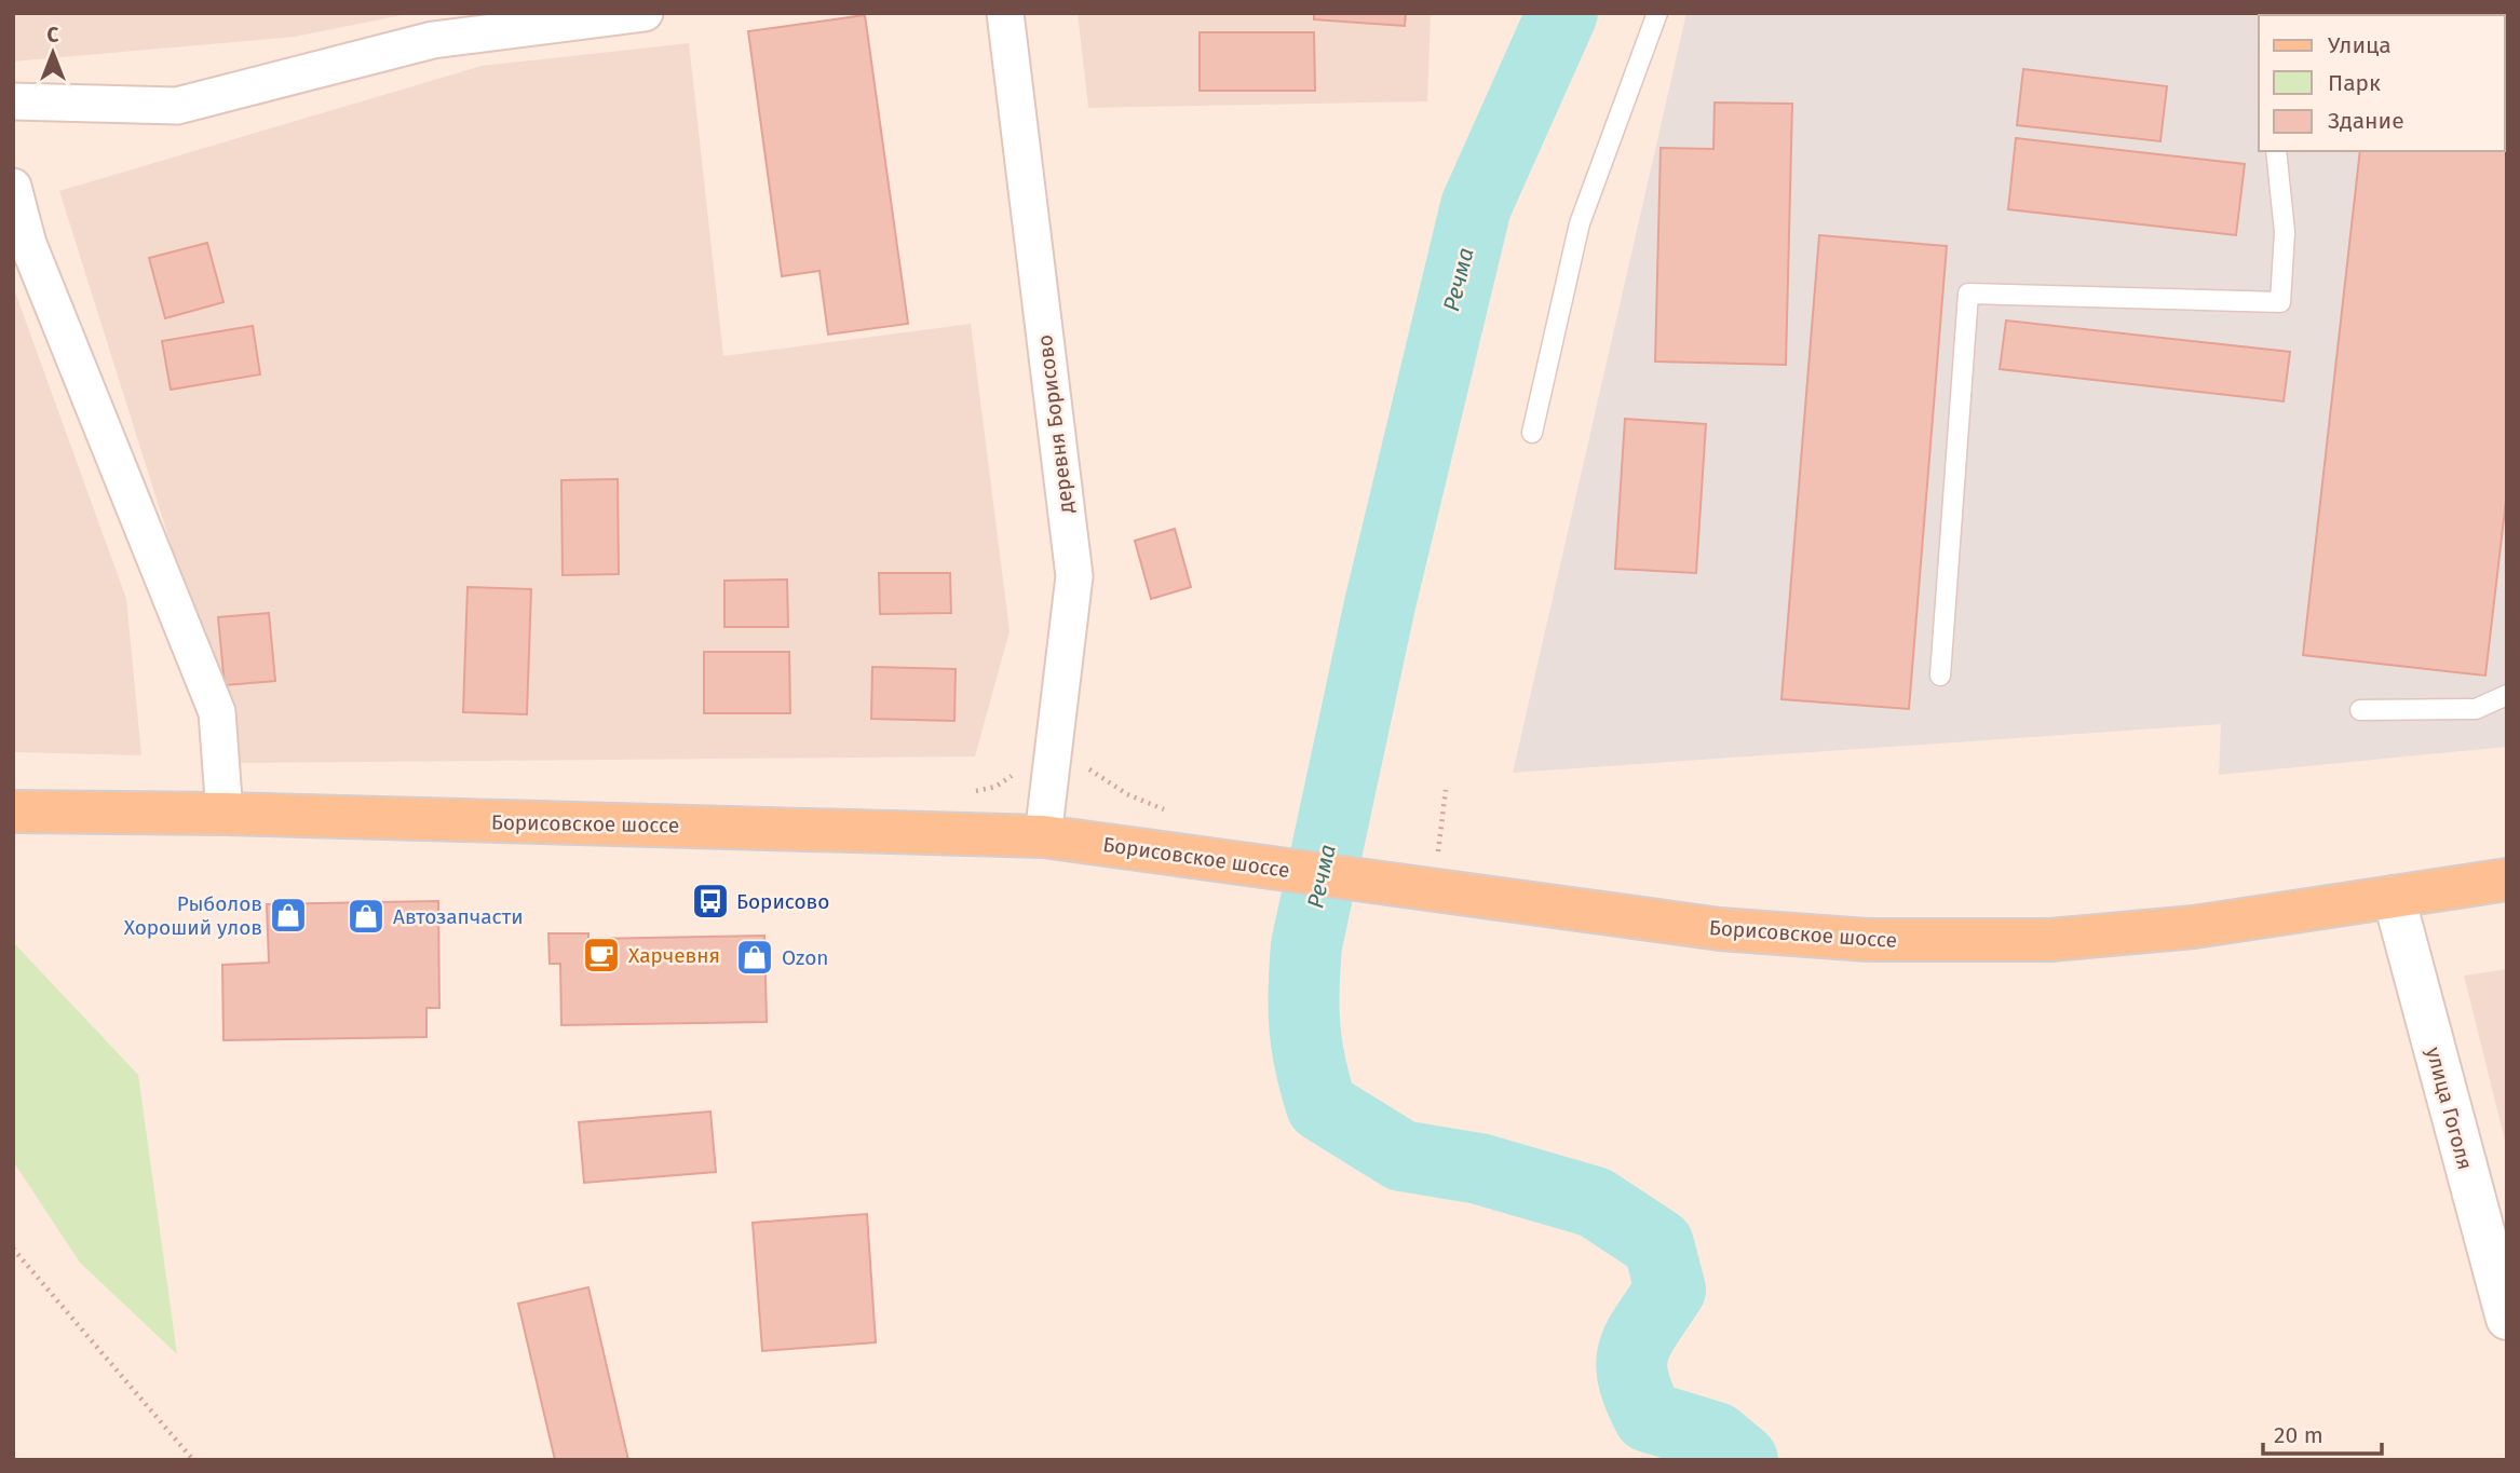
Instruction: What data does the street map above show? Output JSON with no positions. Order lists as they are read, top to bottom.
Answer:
{
  "streets": {
    "main road": ["Борисовское шоссе"],
    "street": ["деревня Борисово", "улица Гоголя"]
  },
  "crossings": [
    ["деревня Борисово", "Борисовское шоссе"],
    ["Борисовское шоссе", "улица Гоголя"]
  ],
  "water": ["Речма"],
  "places": {
    "bus stop": ["Борисово"],
    "shop": ["Рыболов Хороший улов", "Автозапчасти", "Ozon"],
    "cafe": ["Харчевня"]
  },
  "legend": ["Улица", "Парк", "Здание"],
  "scale_bar": "20 m",
  "north": "top"
}
